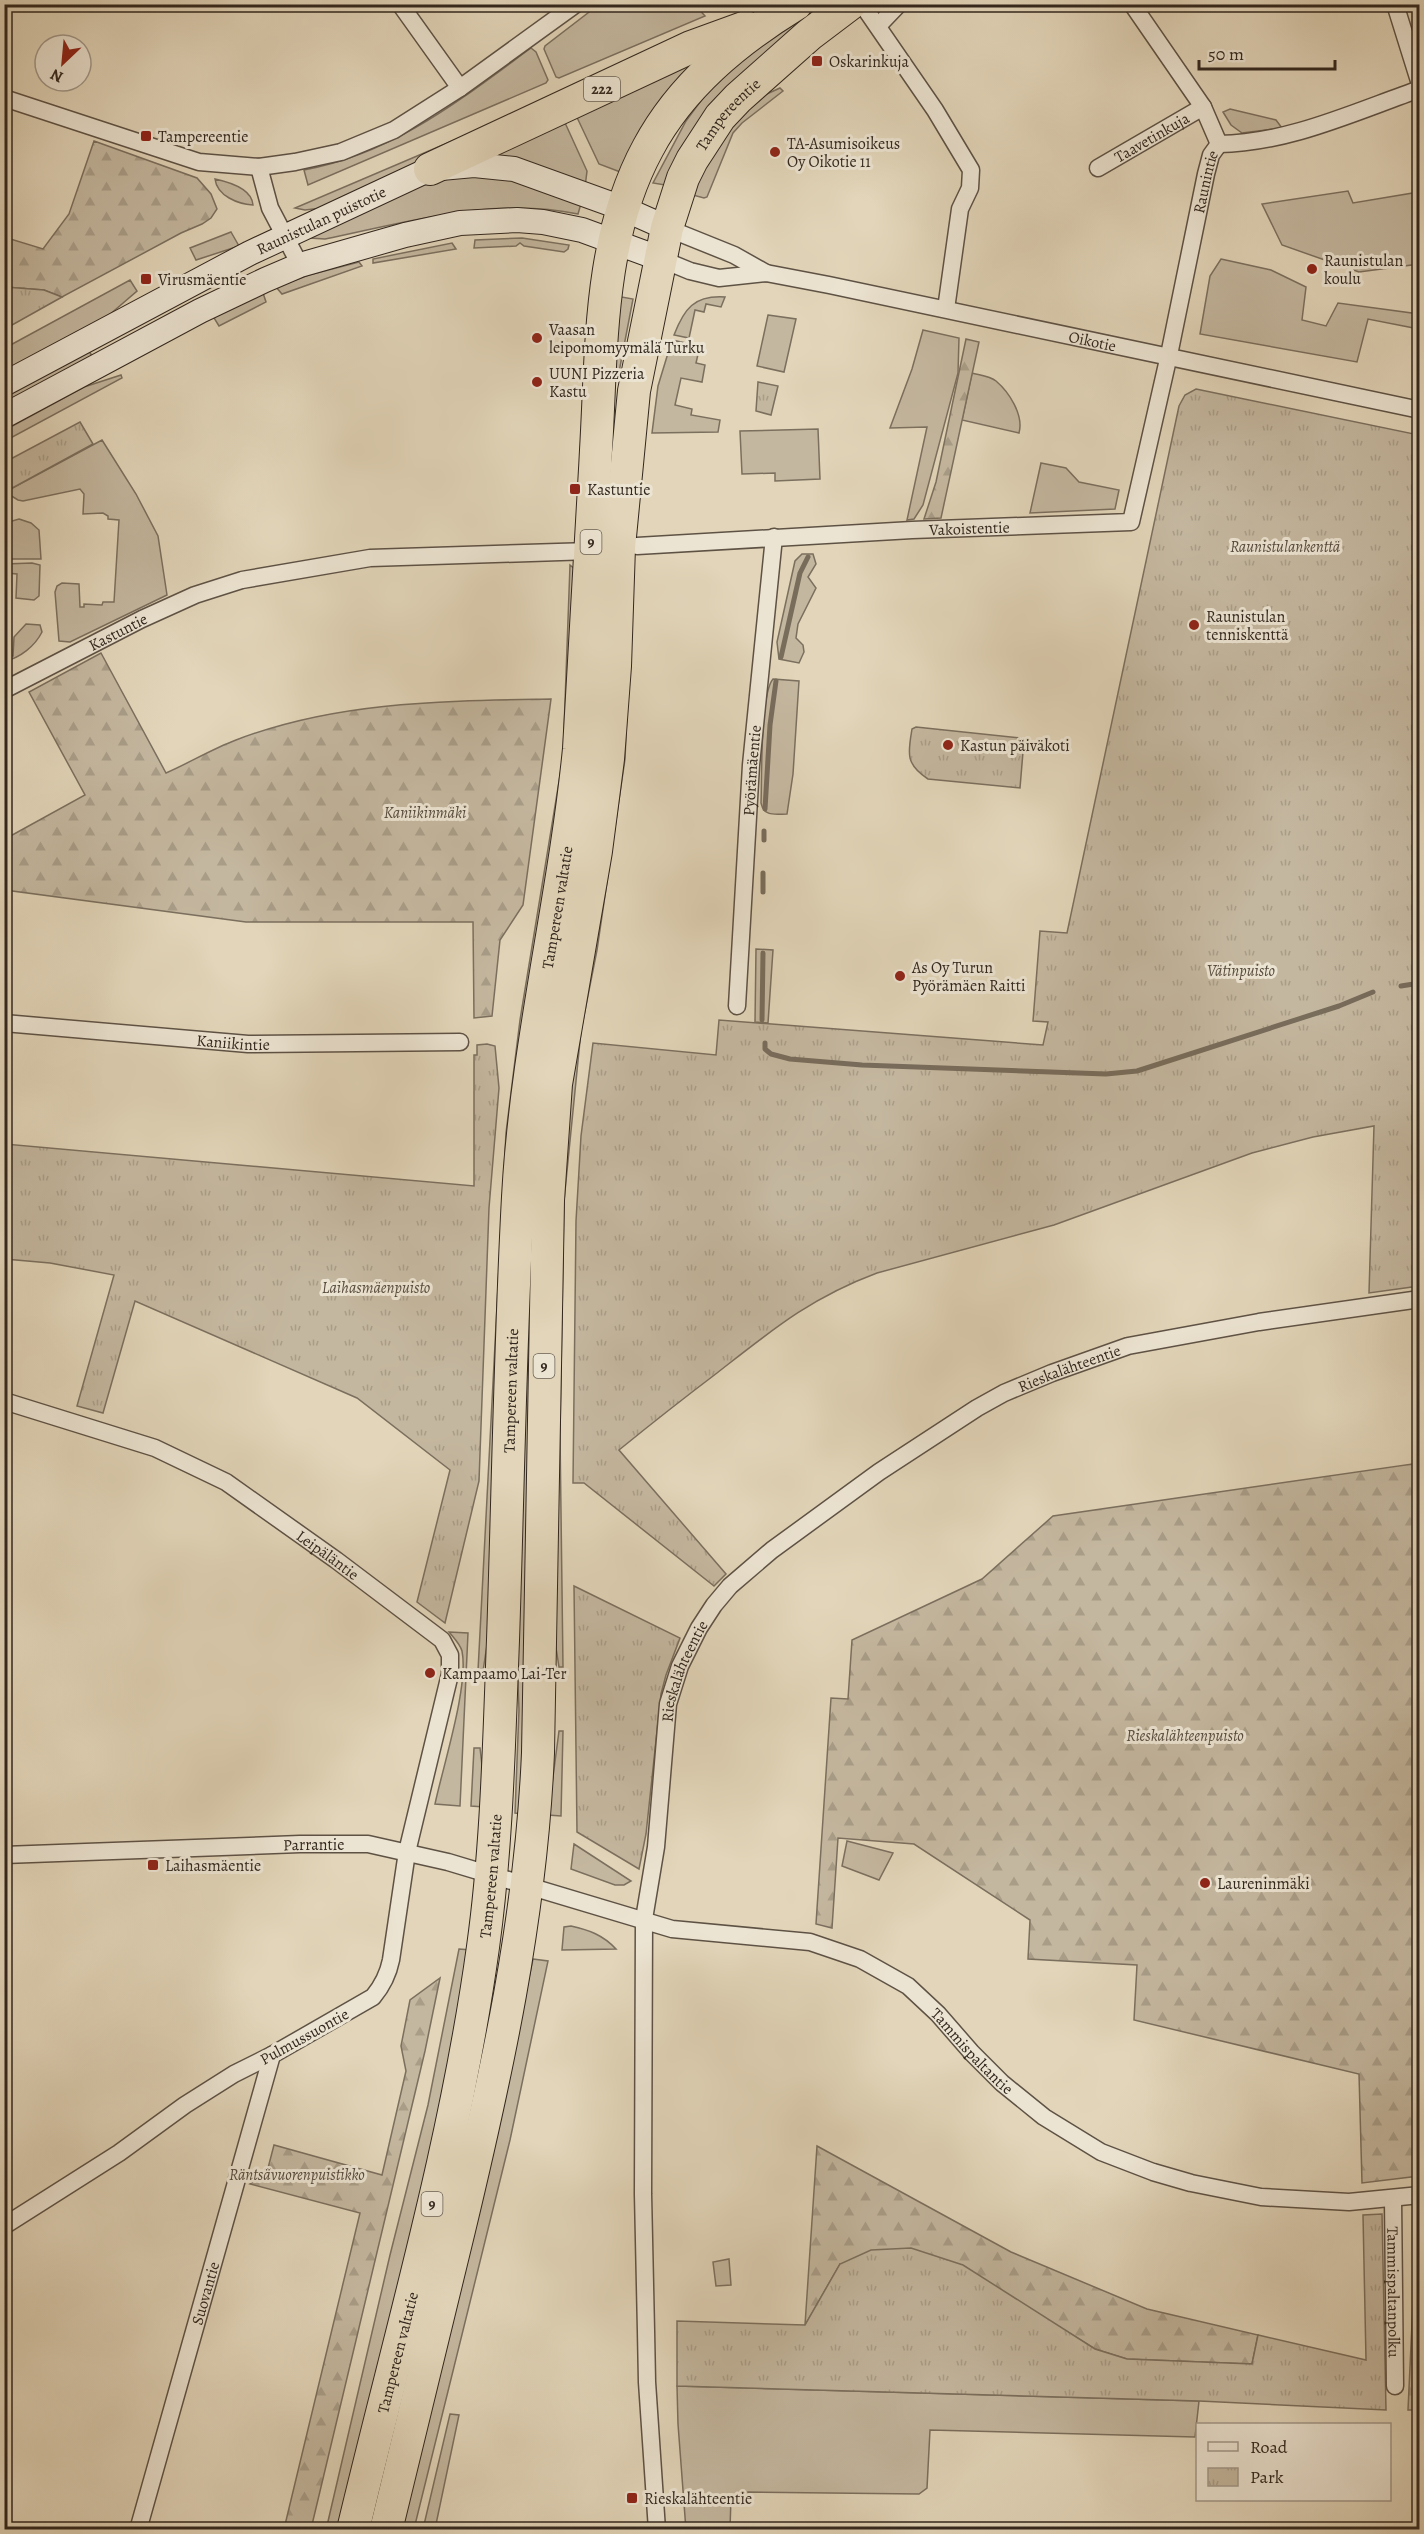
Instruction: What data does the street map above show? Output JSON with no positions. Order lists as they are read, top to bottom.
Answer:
{
  "streets": {
    "highway": [
      "222",
      "Tampereentie",
      "9",
      "Tampereen valtatie"
    ],
    "main road": ["Raunistulan puistotie"],
    "street": [
      "Taavetinkuja",
      "Raunintie",
      "Oikotie",
      "Vakoistentie",
      "Kastuntie",
      "Pyörämäentie",
      "Kaniikintie",
      "Rieskalähteentie",
      "Leipäläntie",
      "Parrantie",
      "Pulmussuontie",
      "Tammispaltantie",
      "Tammispaltanpolku",
      "Suovantie"
    ]
  },
  "crossings": [
    ["222", "Raunistulan puistotie"],
    ["222", "9"],
    ["Tampereentie", "Raunistulan puistotie"],
    ["Tampereentie", "Oikotie"],
    ["Tampereentie", "Tampereen valtatie"],
    ["Raunintie", "Oikotie"],
    ["Raunintie", "Vakoistentie"],
    ["Raunistulan puistotie", "Oikotie"],
    ["Raunistulan puistotie", "9"],
    ["Raunistulan puistotie", "Tampereen valtatie"],
    ["Oikotie", "Vakoistentie"],
    ["Oikotie", "Tampereen valtatie"],
    ["Vakoistentie", "Pyörämäentie"],
    ["9", "Tampereen valtatie"],
    ["Kastuntie", "Tampereen valtatie"],
    ["Tampereen valtatie", "Tammispaltantie"],
    ["Rieskalähteentie", "Tammispaltantie"],
    ["Leipäläntie", "Parrantie"],
    ["Leipäläntie", "Pulmussuontie"],
    ["Parrantie", "Pulmussuontie"],
    ["Pulmussuontie", "Suovantie"],
    ["Tammispaltantie", "Tammispaltanpolku"]
  ],
  "parks": [
    "Raunistulankenttä",
    "Kaniikinmäki",
    "Vätinpuisto",
    "Laihasmäenpuisto",
    "Rieskalähteenpuisto",
    "Räntsävuorenpuistikko"
  ],
  "places": {
    "transit": [
      "Oskarinkuja",
      "Tampereentie",
      "Virusmäentie",
      "Kastuntie",
      "Laihasmäentie",
      "Rieskalähteentie"
    ],
    "other": [
      "TA-Asumisoikeus Oy Oikotie 11",
      "Raunistulan koulu",
      "Vaasan leipomomyymälä Turku",
      "UUNI Pizzeria Kastu",
      "Raunistulan tenniskenttä",
      "Kastun päiväkoti",
      "As Oy Turun Pyörämäen Raitti",
      "Kampaamo Lai-Ter",
      "Laureninmäki"
    ]
  },
  "legend": ["Road", "Park"],
  "scale_bar": "50 m",
  "north": "bottom left"
}
